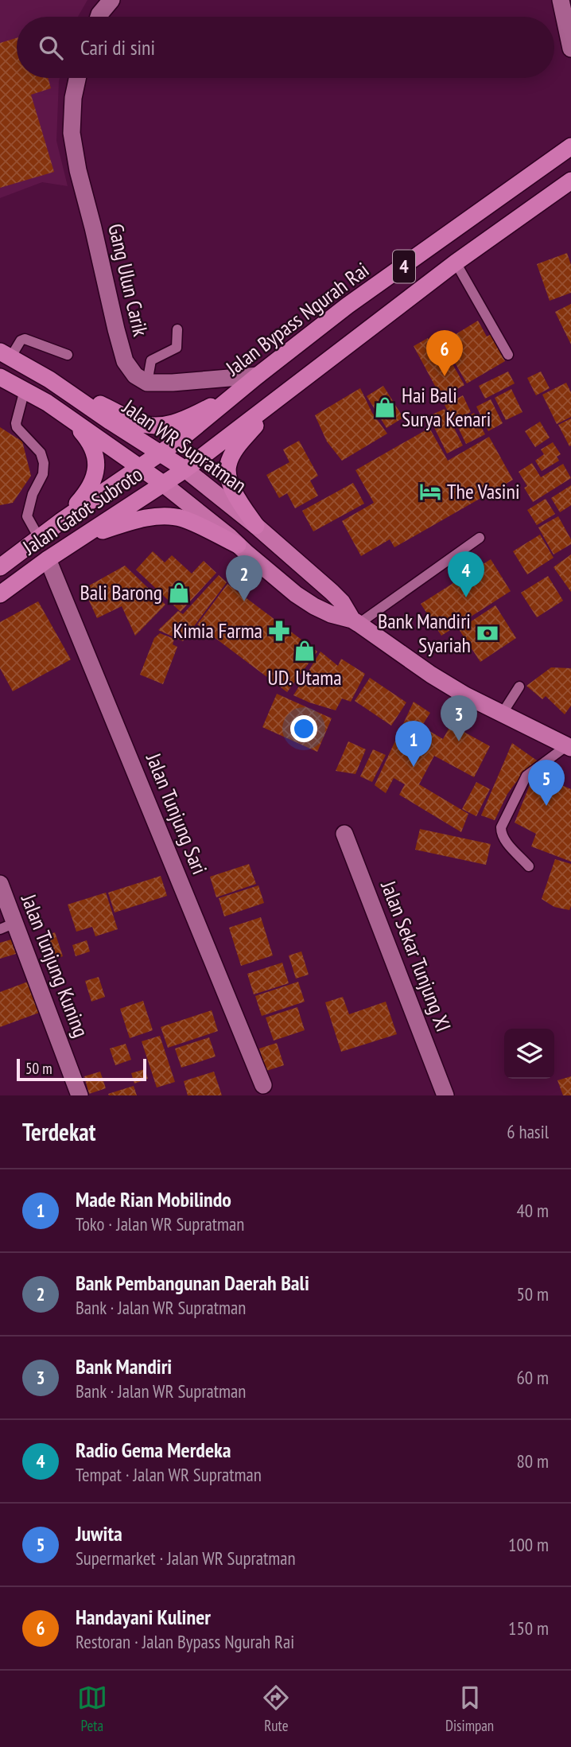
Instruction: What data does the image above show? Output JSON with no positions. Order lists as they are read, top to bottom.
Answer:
{
  "streets": {
    "highway": [
      "4",
      "Jalan Bypass Ngurah Rai",
      "Jalan WR Supratman",
      "Jalan Gatot Subroto"
    ],
    "street": [
      "Gang Ulun Carik",
      "Jalan Tunjung Sari",
      "Jalan Sekar Tunjung XI",
      "Jalan Tunjung Kuning"
    ]
  },
  "crossings": [
    ["4", "Jalan Bypass Ngurah Rai"],
    ["4", "Jalan WR Supratman"],
    ["4", "Jalan Gatot Subroto"],
    ["Jalan Bypass Ngurah Rai", "Jalan WR Supratman"],
    ["Jalan WR Supratman", "Jalan Gatot Subroto"],
    ["Jalan Gatot Subroto", "Jalan Tunjung Sari"]
  ],
  "places": {
    "shop": ["Hai Bali Surya Kenari", "Bali Barong", "UD. Utama"],
    "hotel": ["The Vasini"],
    "pharmacy": ["Kimia Farma"],
    "bank": ["Bank Mandiri Syariah"]
  },
  "scale_bar": "50 m",
  "page": {
    "search": "Cari di sini",
    "pins": [
      "6",
      "4",
      "2",
      "3",
      "1",
      "5"
    ],
    "scale": "50 m",
    "heading": ["Terdekat", "6 hasil"],
    "list": [
      {
        "mark": "1",
        "name": "Made Rian Mobilindo",
        "note": "Toko · Jalan WR Supratman",
        "value": "40 m"
      },
      {
        "mark": "2",
        "name": "Bank Pembangunan Daerah Bali",
        "note": "Bank · Jalan WR Supratman",
        "value": "50 m"
      },
      {
        "mark": "3",
        "name": "Bank Mandiri",
        "note": "Bank · Jalan WR Supratman",
        "value": "60 m"
      },
      {
        "mark": "4",
        "name": "Radio Gema Merdeka",
        "note": "Tempat · Jalan WR Supratman",
        "value": "80 m"
      },
      {
        "mark": "5",
        "name": "Juwita",
        "note": "Supermarket · Jalan WR Supratman",
        "value": "100 m"
      },
      {
        "mark": "6",
        "name": "Handayani Kuliner",
        "note": "Restoran · Jalan Bypass Ngurah Rai",
        "value": "150 m"
      }
    ],
    "nav": ["Peta", "Rute", "Disimpan"]
  }
}
